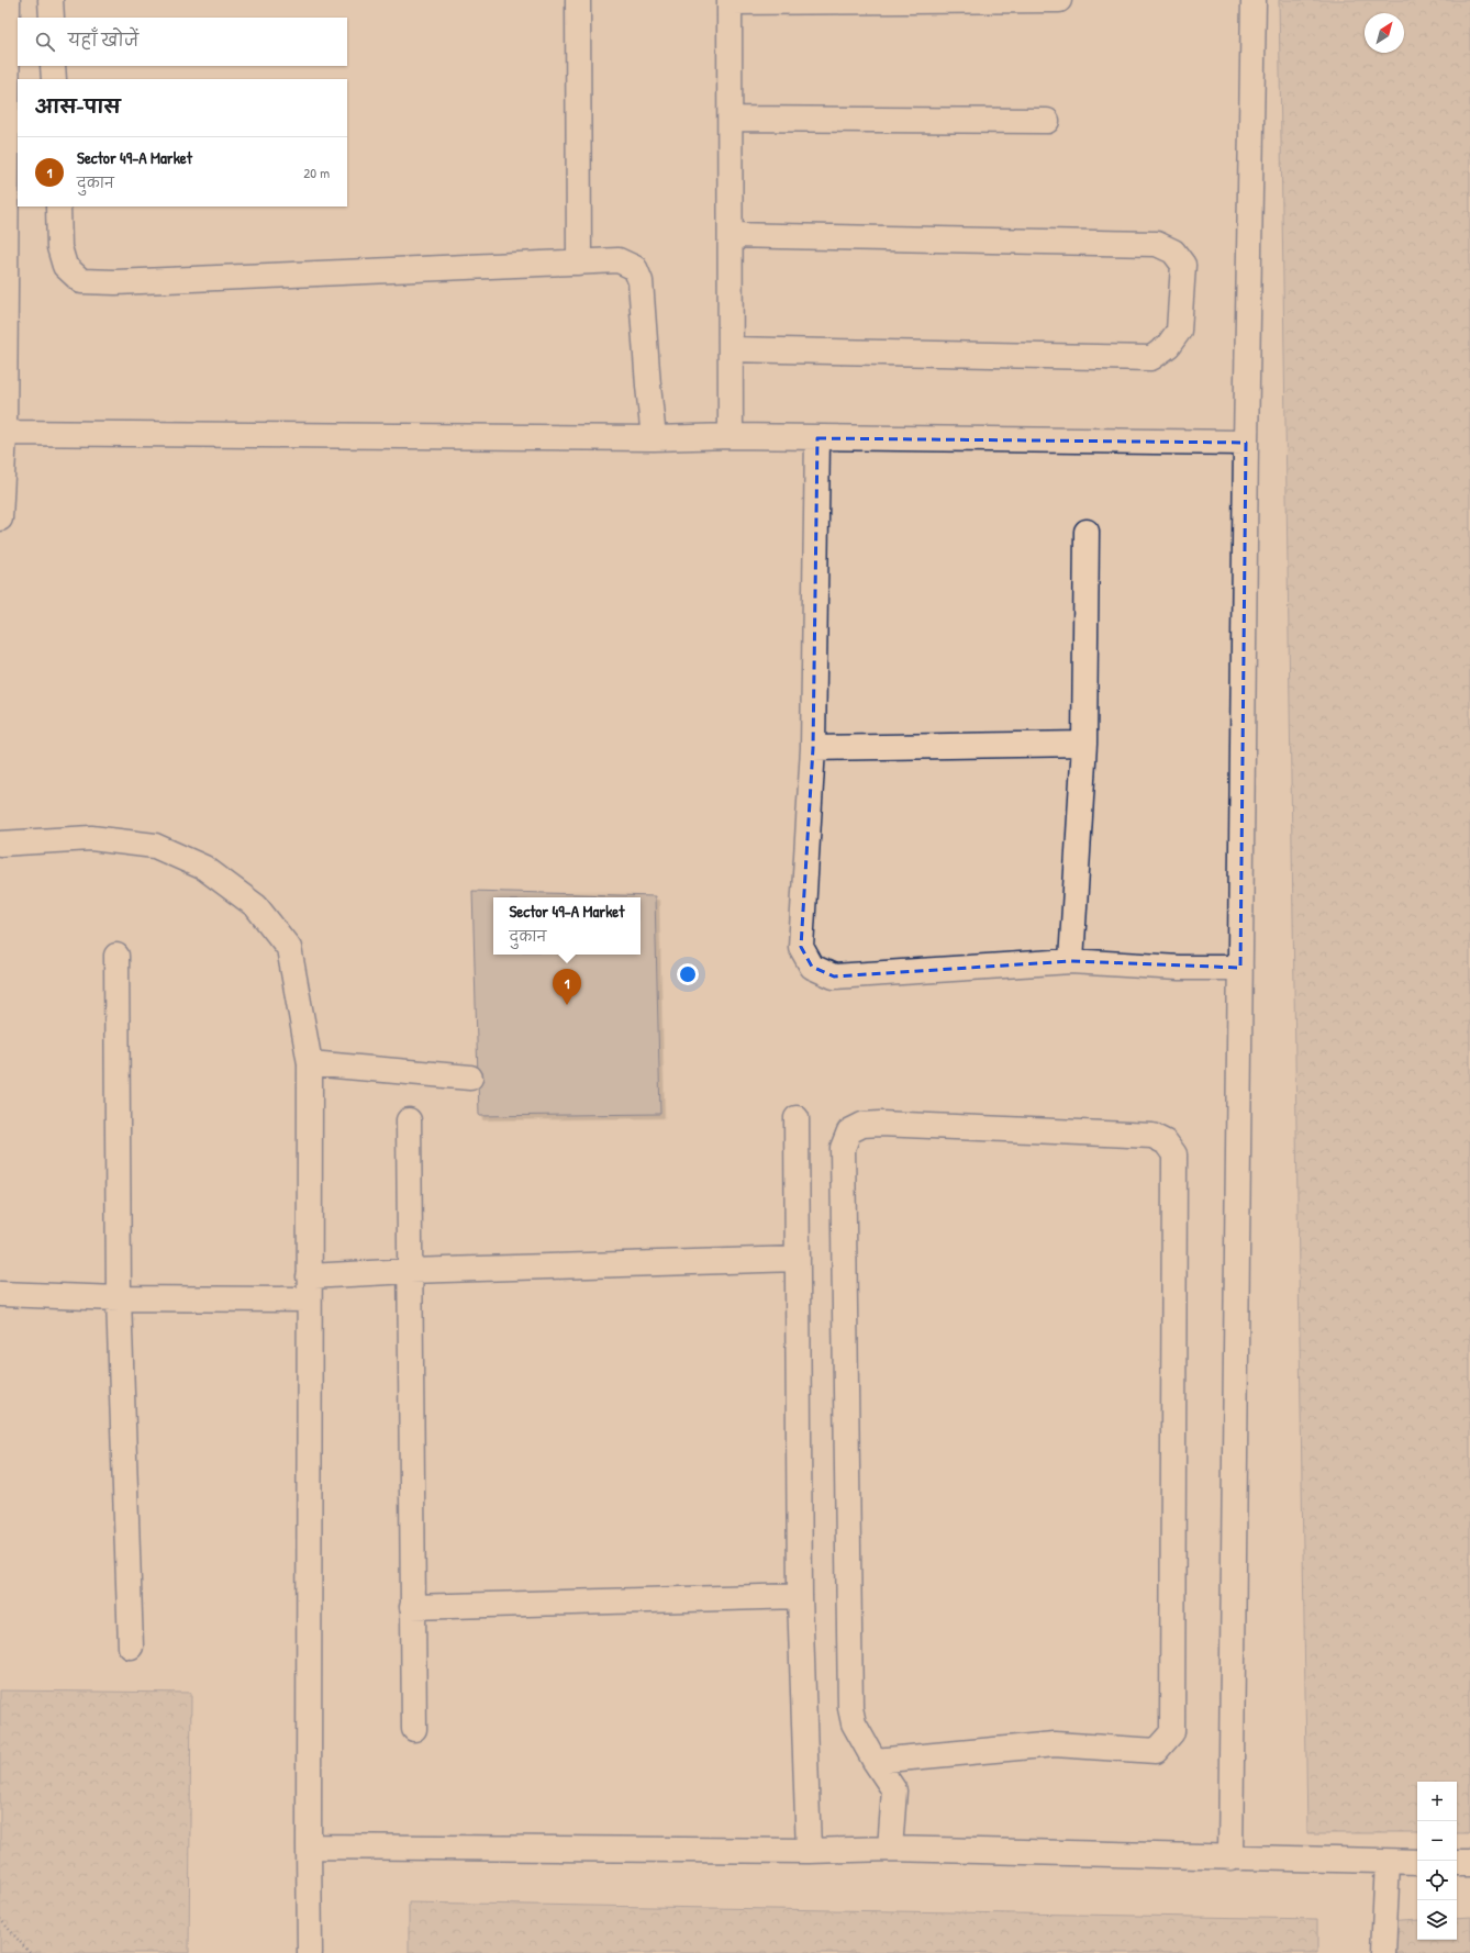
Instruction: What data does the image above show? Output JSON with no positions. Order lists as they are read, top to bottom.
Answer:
{
  "north": "top right",
  "page": {
    "search": "यहाँ खोजें",
    "heading": "आस-पास",
    "list": [
      {
        "mark": "1",
        "name": "Sector 49-A Market",
        "note": "दुकान",
        "value": "20 m"
      }
    ],
    "popup": ["Sector 49-A Market", "दुकान"],
    "pins": "1",
    "map_buttons": ["+", "−"]
  }
}
